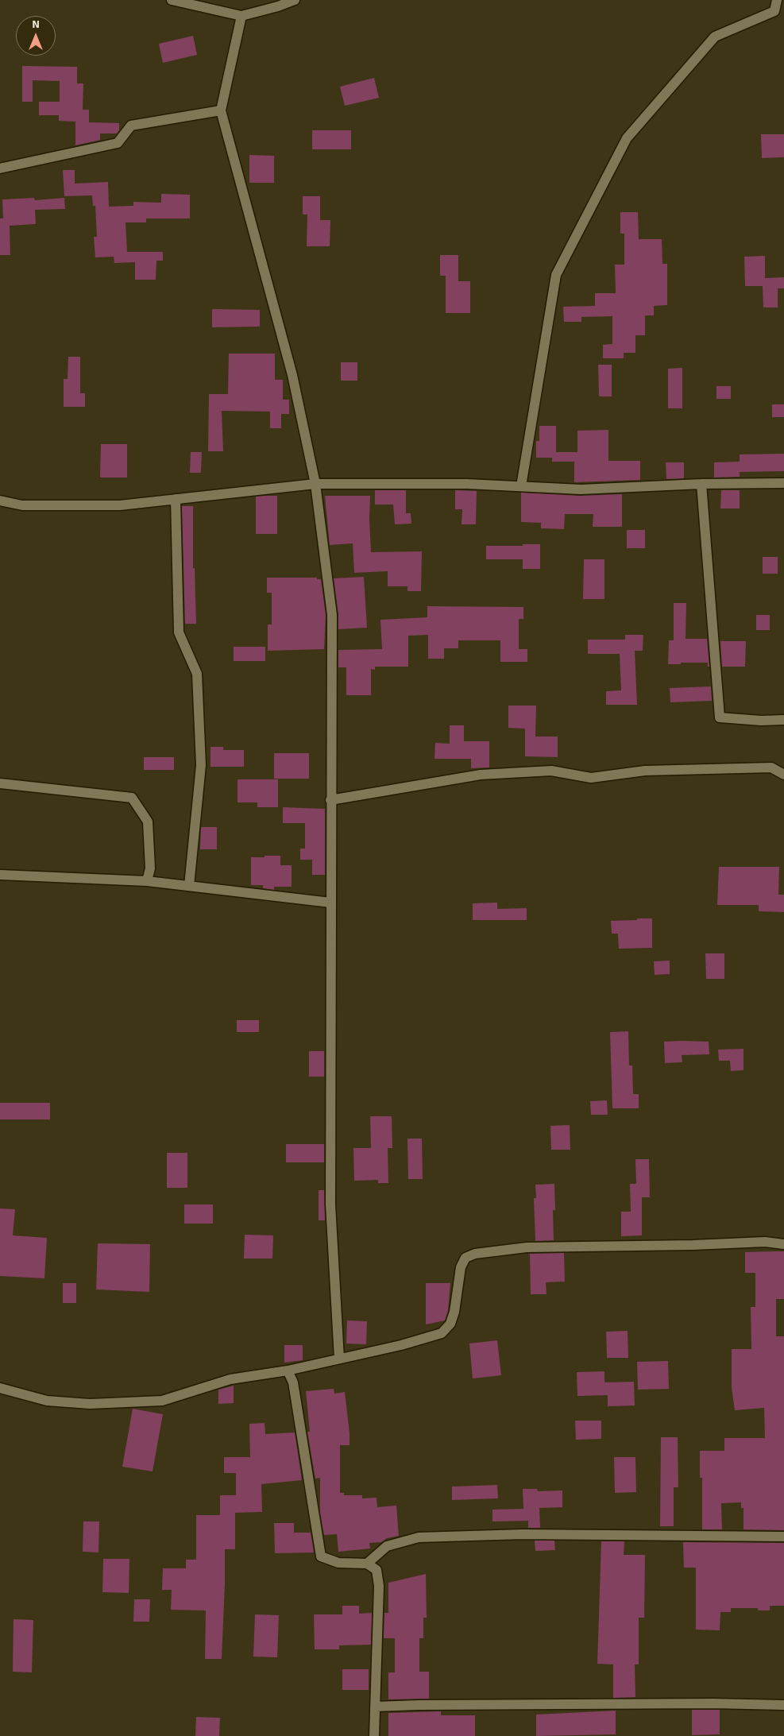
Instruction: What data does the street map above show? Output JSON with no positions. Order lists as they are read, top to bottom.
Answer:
{
  "north": "top"
}
